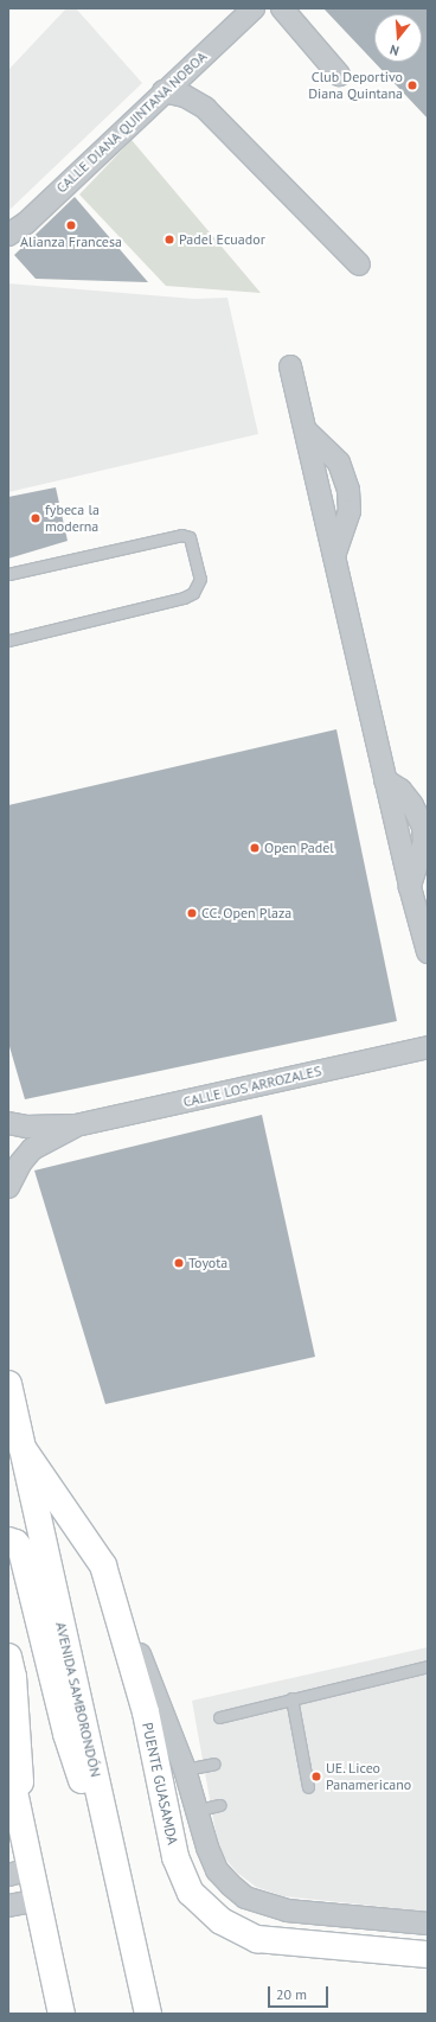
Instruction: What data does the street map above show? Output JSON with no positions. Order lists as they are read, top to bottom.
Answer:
{
  "streets": {
    "main road": ["AVENIDA SAMBORONDÓN", "PUENTE GUASAMDA"],
    "street": ["CALLE DIANA QUINTANA NOBOA", "CALLE LOS ARROZALES"]
  },
  "crossings": [
    ["AVENIDA SAMBORONDÓN", "PUENTE GUASAMDA"]
  ],
  "places": [
    "Club Deportivo Diana Quintana",
    "Alianza Francesa",
    "Padel Ecuador",
    "fybeca la moderna",
    "Open Padel",
    "CC. Open Plaza",
    "Toyota",
    "UE. Liceo Panamericano"
  ],
  "scale_bar": "20 m",
  "north": "bottom"
}
